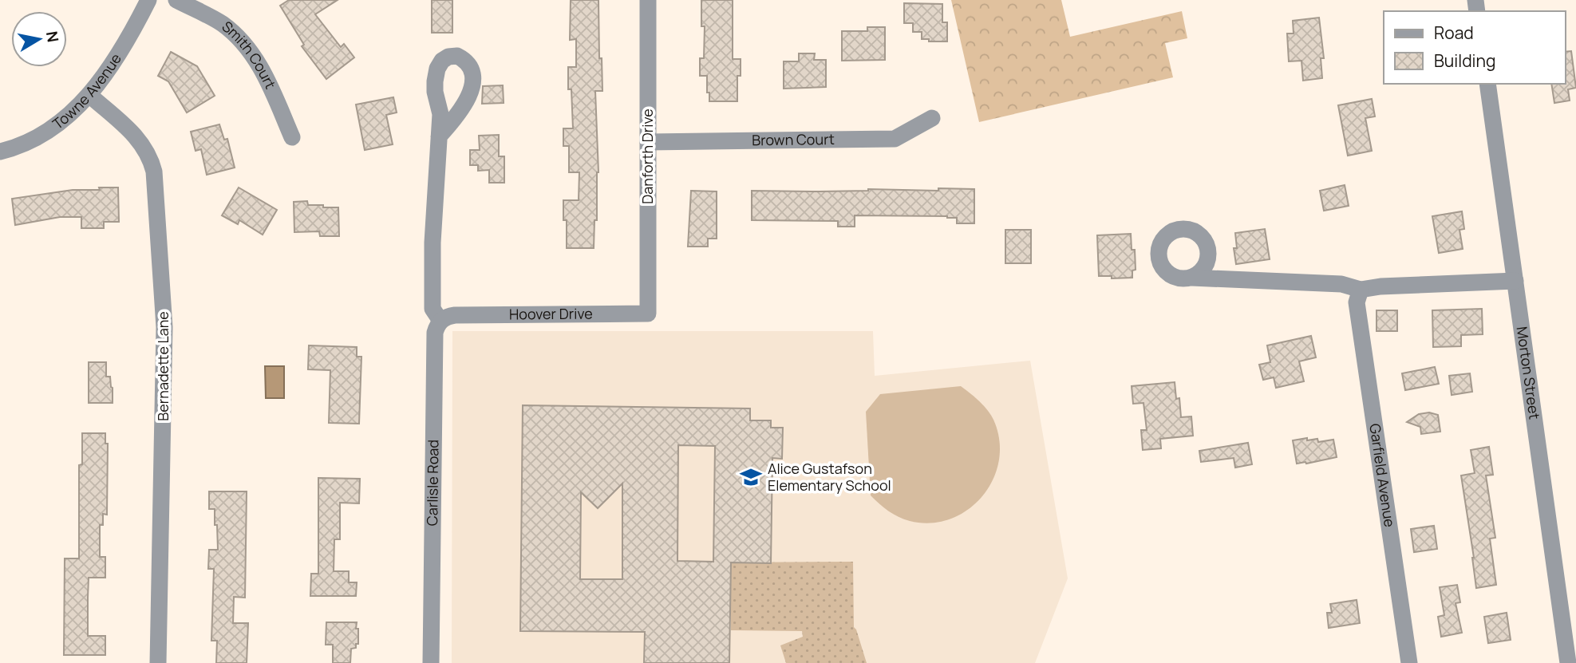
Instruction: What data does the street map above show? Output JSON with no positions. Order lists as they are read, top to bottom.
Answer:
{
  "streets": {
    "street": [
      "Smith Court",
      "Towne Avenue",
      "Brown Court",
      "Danforth Drive",
      "Hoover Drive",
      "Bernadette Lane",
      "Morton Street",
      "Garfield Avenue",
      "Carlisle Road"
    ]
  },
  "crossings": [
    ["Towne Avenue", "Bernadette Lane"],
    ["Brown Court", "Danforth Drive"],
    ["Danforth Drive", "Hoover Drive"],
    ["Hoover Drive", "Carlisle Road"]
  ],
  "places": {
    "school or university": ["Alice Gustafson Elementary School"]
  },
  "legend": ["Road", "Building"],
  "north": "right"
}
